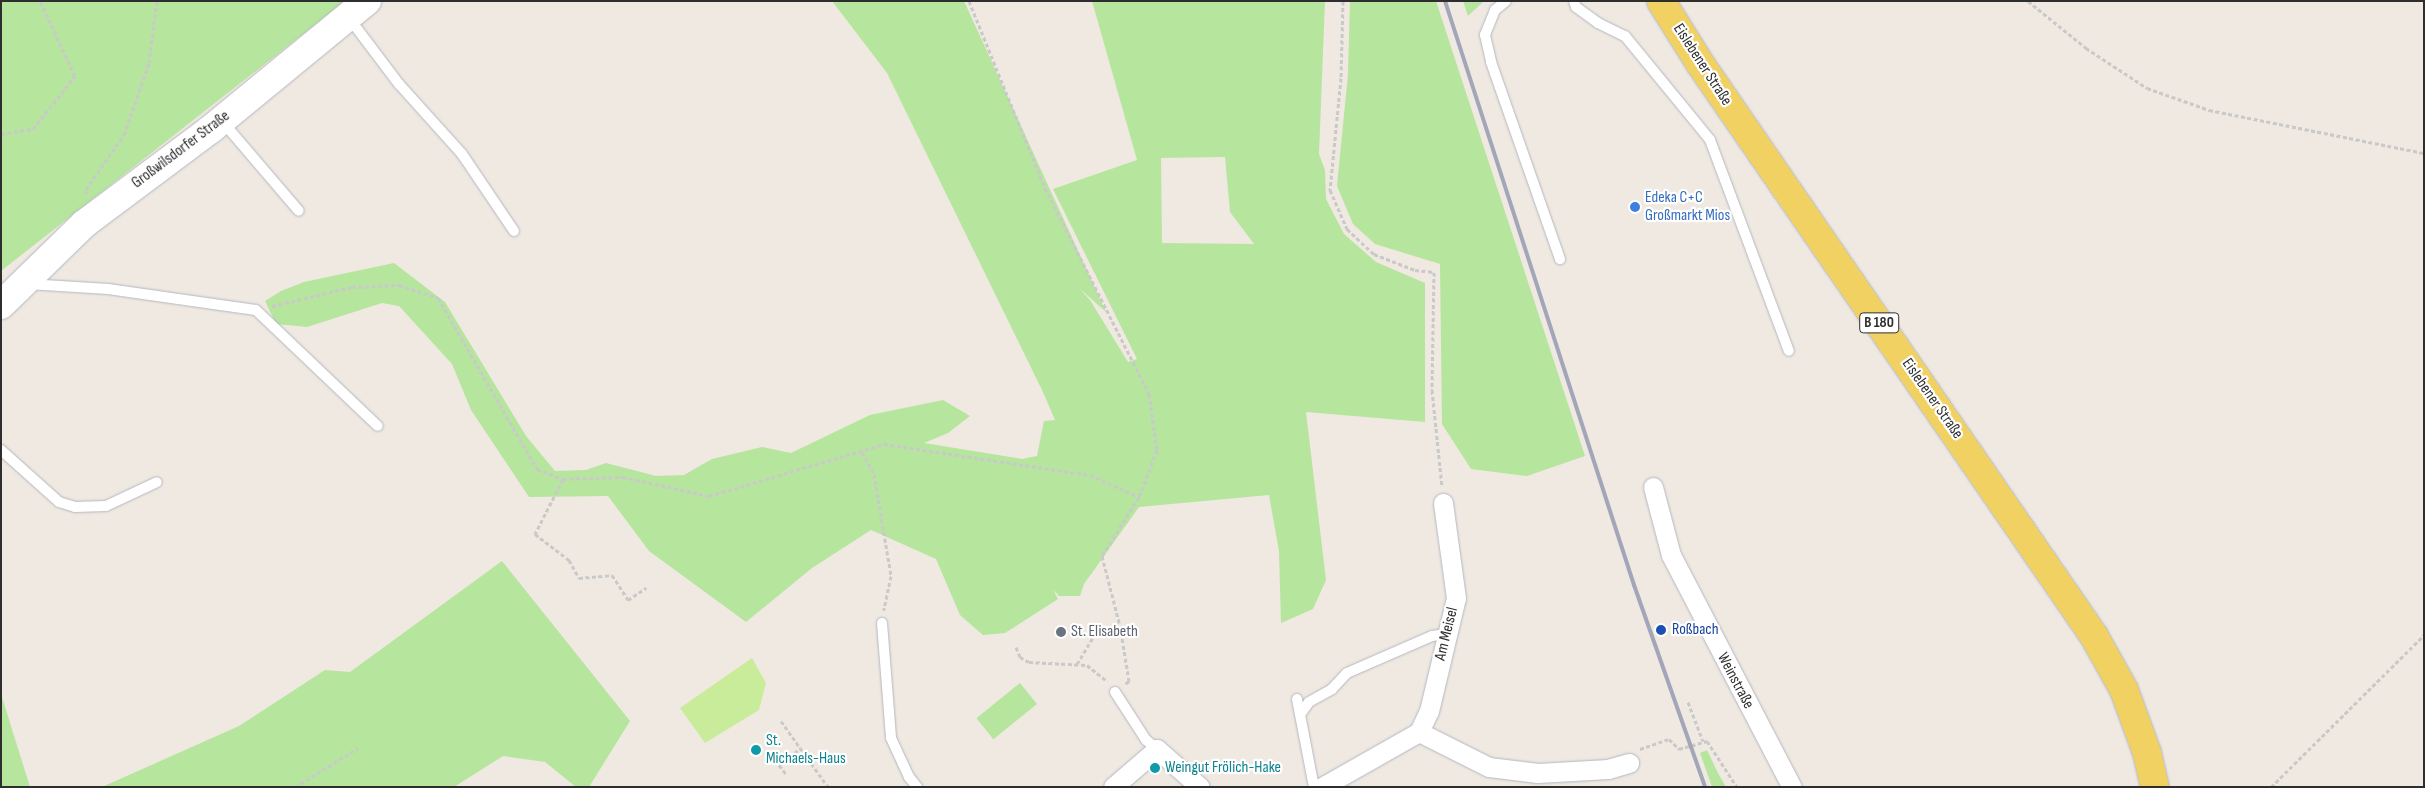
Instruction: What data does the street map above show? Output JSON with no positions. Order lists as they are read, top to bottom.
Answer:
{
  "streets": {
    "main road": ["Eislebener Straße", "B 180"],
    "street": ["Großwilsdorfer Straße", "Am Meisel", "Weinstraße"]
  },
  "places": [
    "Edeka C+C Großmarkt Mios",
    "Roßbach",
    "St. Elisabeth",
    "St. Michaels-Haus",
    "Weingut Frölich-Hake"
  ]
}
